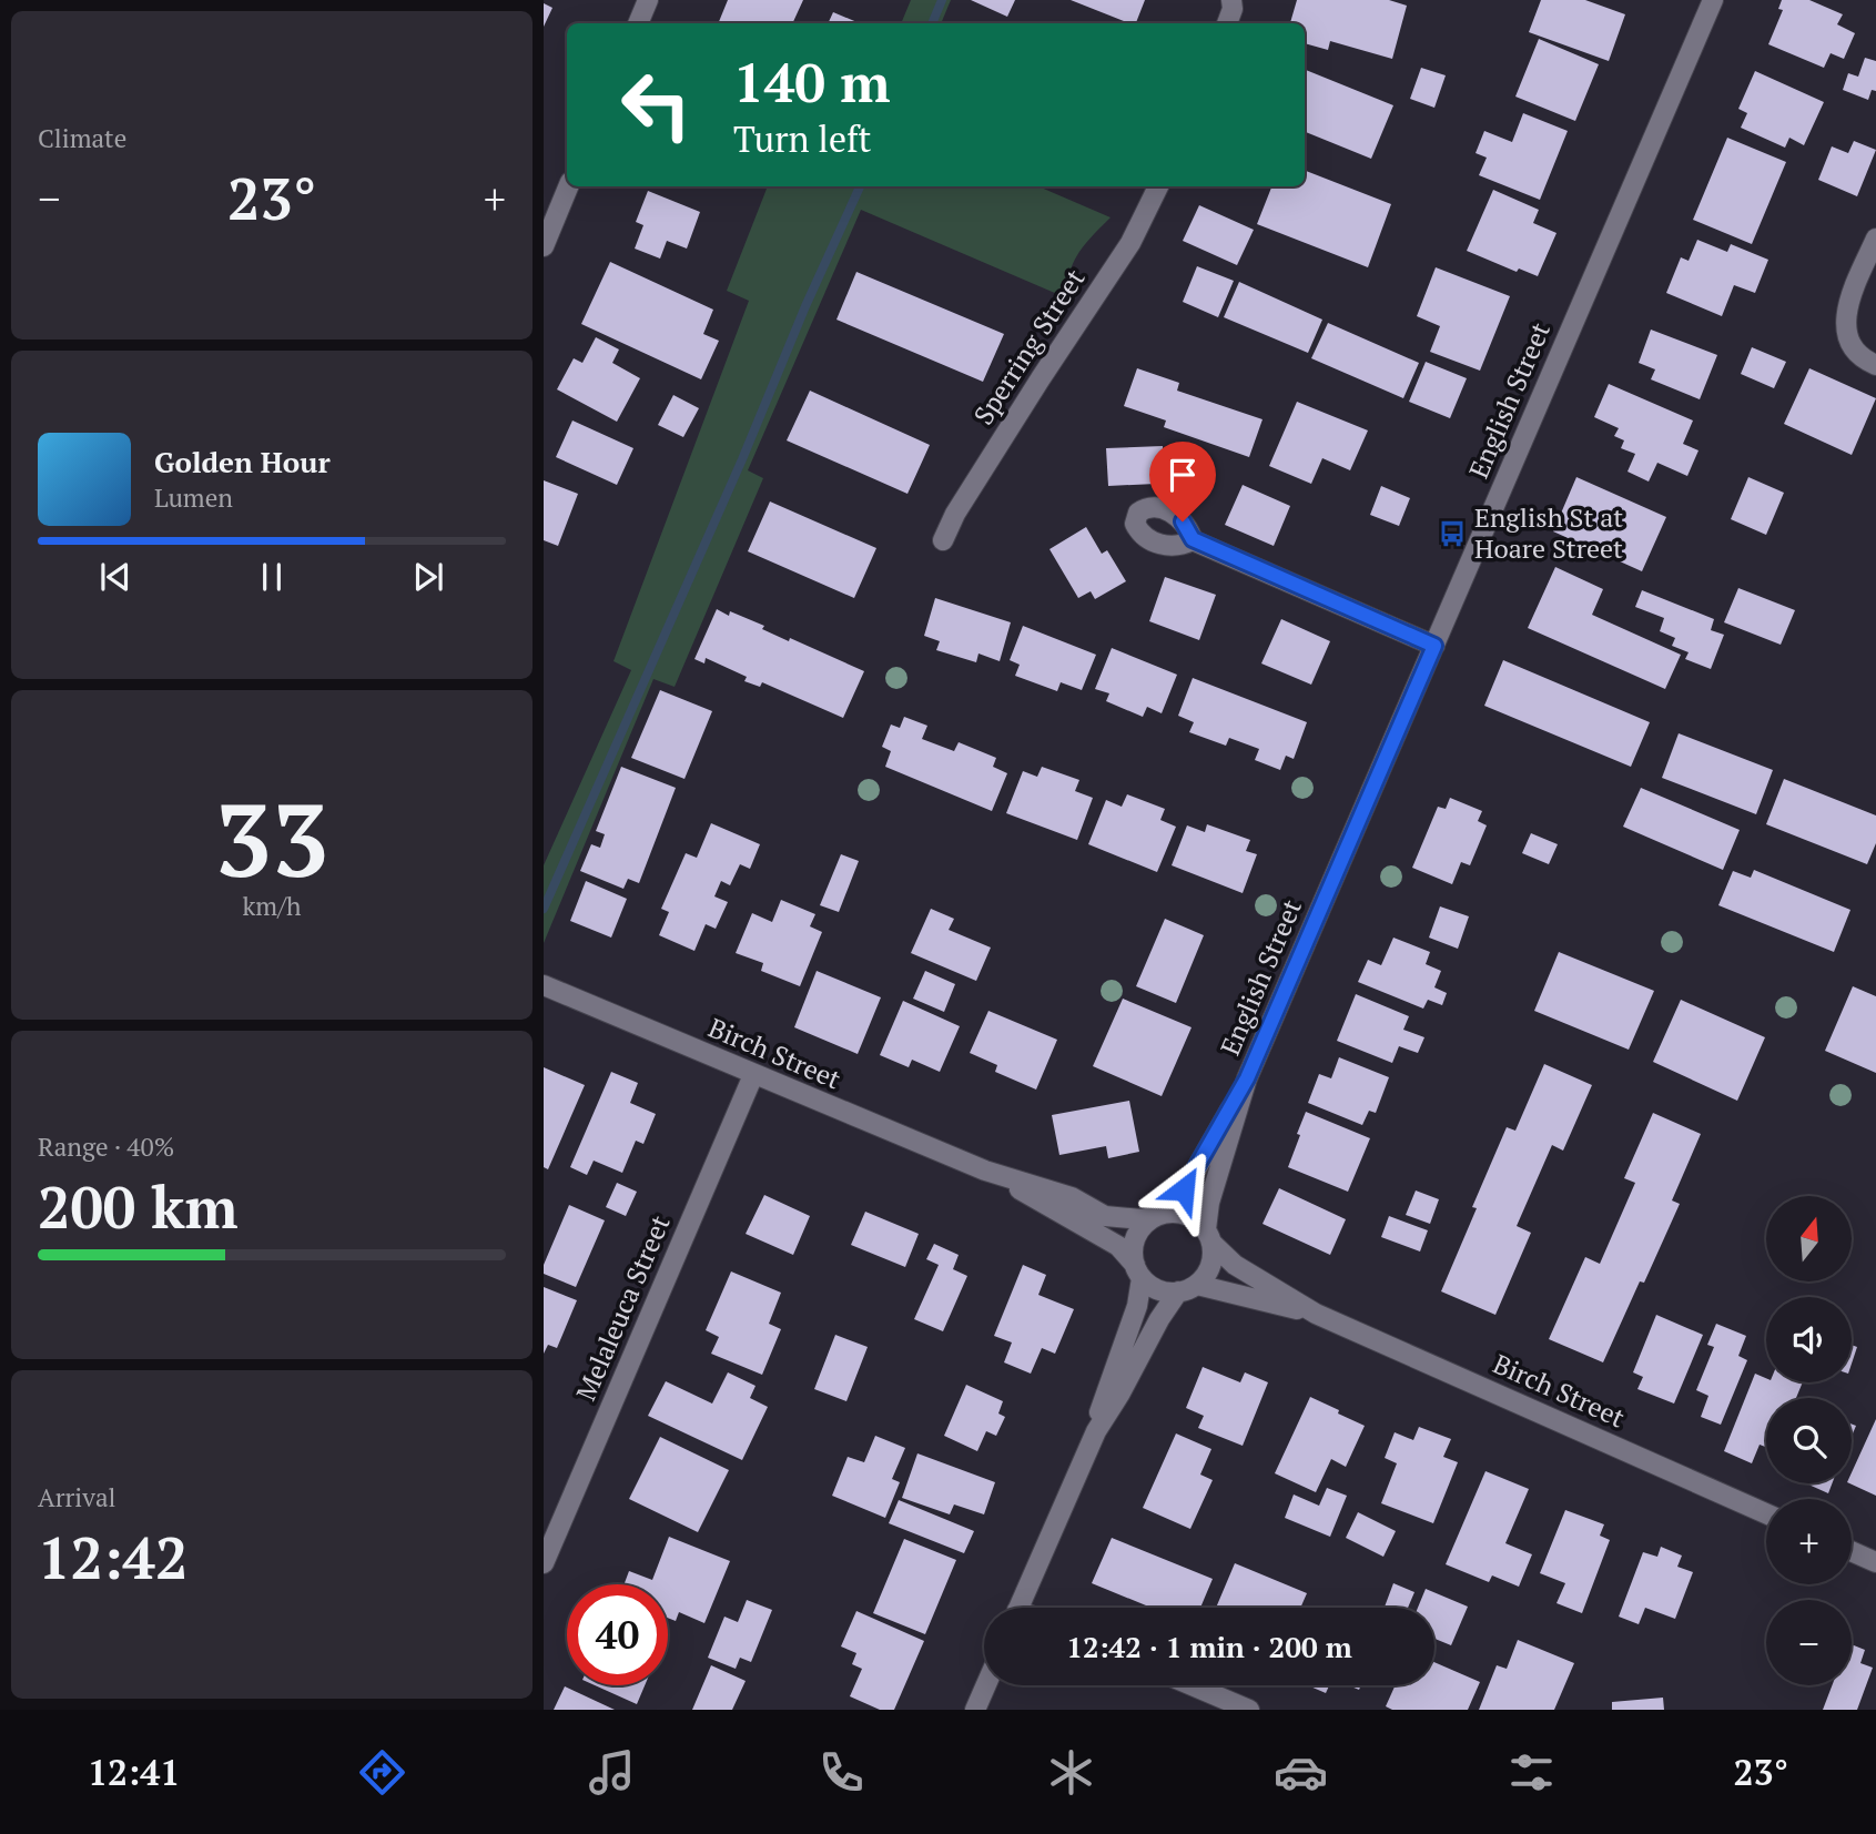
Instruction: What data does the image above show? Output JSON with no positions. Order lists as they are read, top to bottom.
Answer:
{
  "streets": {
    "street": [
      "Sperring Street",
      "English Street",
      "Birch Street",
      "Melaleuca Street"
    ]
  },
  "crossings": [
    ["English Street", "Birch Street"],
    ["Birch Street", "Melaleuca Street"]
  ],
  "places": {
    "bus stop": ["English St at Hoare Street"]
  },
  "north": "top",
  "page": {
    "tile": [
      "Climate",
      ["33", "km/h"],
      ["Range · 40%", "200 km"],
      ["Arrival", "12:42"]
    ],
    "turn": ["140 m", "Turn left"],
    "heat": ["−", "23°", "+"],
    "song": ["Golden Hour", "Lumen"],
    "map_buttons": ["+", "−"],
    "limit": "40",
    "trip": "12:42 · 1 min · 200 m",
    "tabs": ["12:41", "23°"]
  }
}
